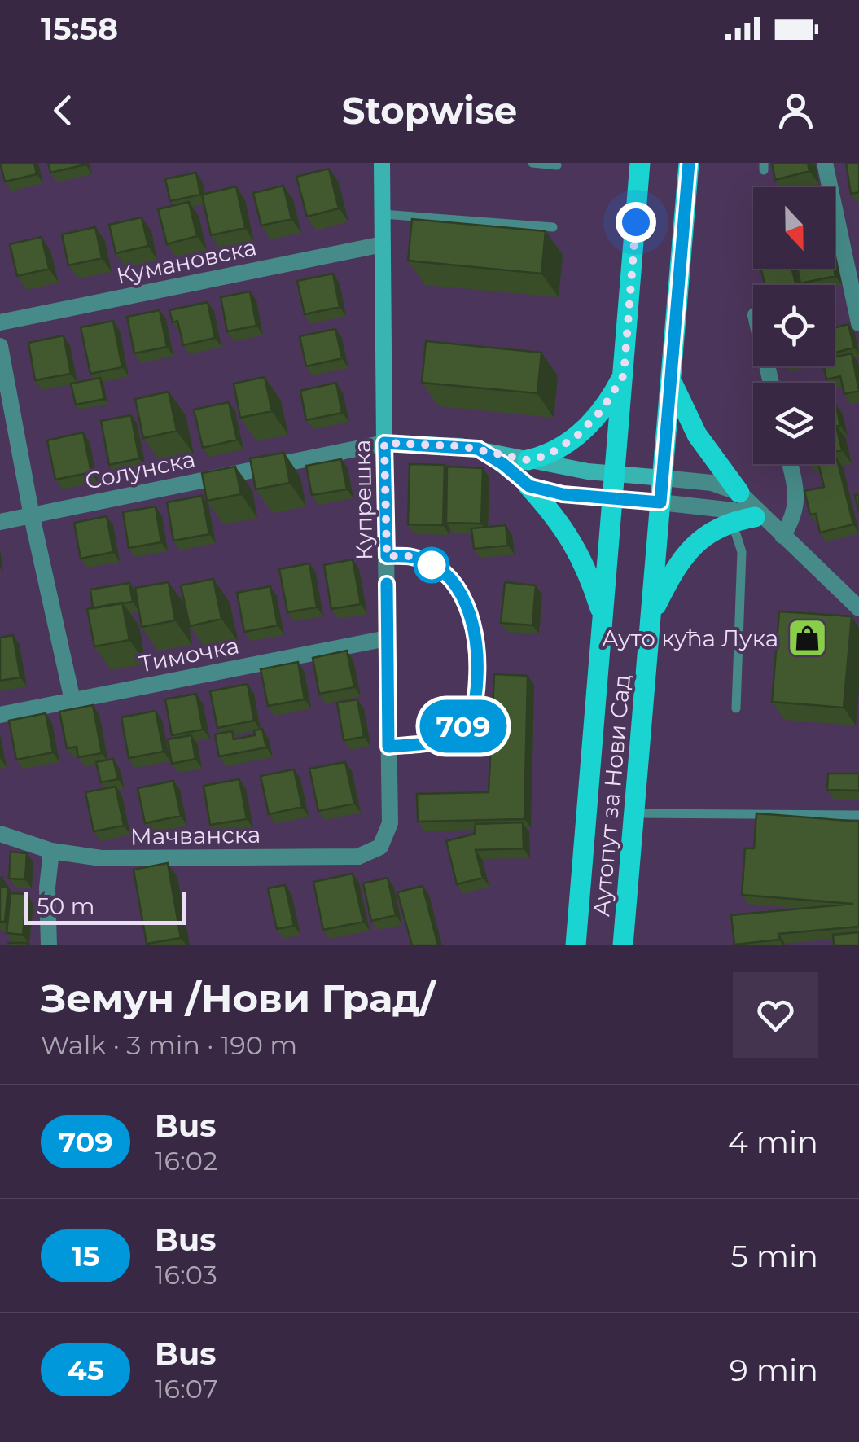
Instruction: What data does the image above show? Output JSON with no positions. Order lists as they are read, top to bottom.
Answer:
{
  "streets": {
    "main road": ["Солунска", "Купрешка", "Аутопут за Нови Сад"],
    "street": ["Кумановска", "Тимочка", "Мачванска"]
  },
  "crossings": [
    ["Кумановска", "Купрешка"],
    ["Солунска", "Купрешка"],
    ["Солунска", "Аутопут за Нови Сад"],
    ["Купрешка", "Тимочка"],
    ["Купрешка", "Мачванска"]
  ],
  "places": {
    "shop": ["Ауто кућа Лука"]
  },
  "lines": ["bus line 709"],
  "scale_bar": "50 m",
  "north": "bottom",
  "page": {
    "status": "15:58",
    "header": "Stopwise",
    "on_map": "709",
    "scale": "50 m",
    "heading": ["Земун /Нови Град/", "Walk · 3 min · 190 m"],
    "list": [
      {
        "mark": "709",
        "name": "Bus",
        "note": "16:02",
        "value": "4 min"
      },
      {
        "mark": "15",
        "name": "Bus",
        "note": "16:03",
        "value": "5 min"
      },
      {
        "mark": "45",
        "name": "Bus",
        "note": "16:07",
        "value": "9 min"
      }
    ]
  }
}
